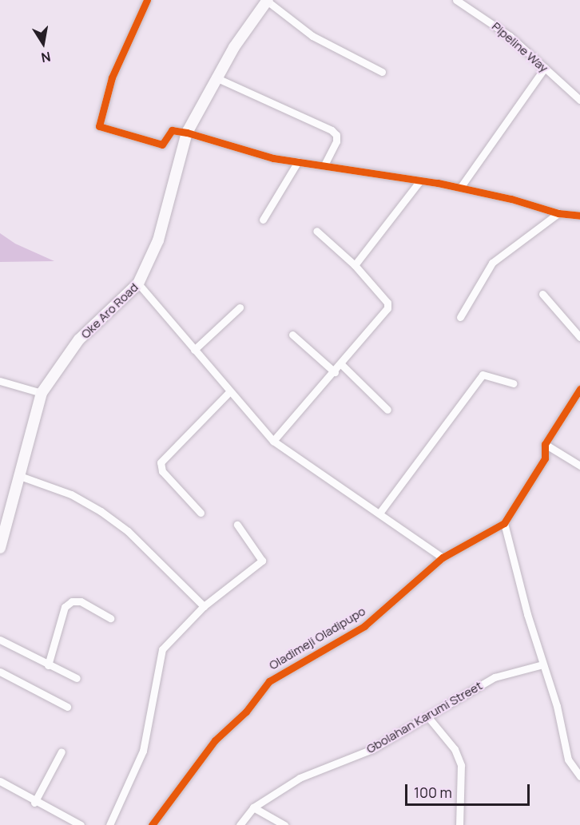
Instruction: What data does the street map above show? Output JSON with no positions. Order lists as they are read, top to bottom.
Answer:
{
  "streets": {
    "main road": ["Oke Aro Road"],
    "street": ["Pipeline Way", "Oladimeji Oladipupo", "Gbolahan Karumi Street"]
  },
  "scale_bar": "100 m",
  "north": "bottom"
}
